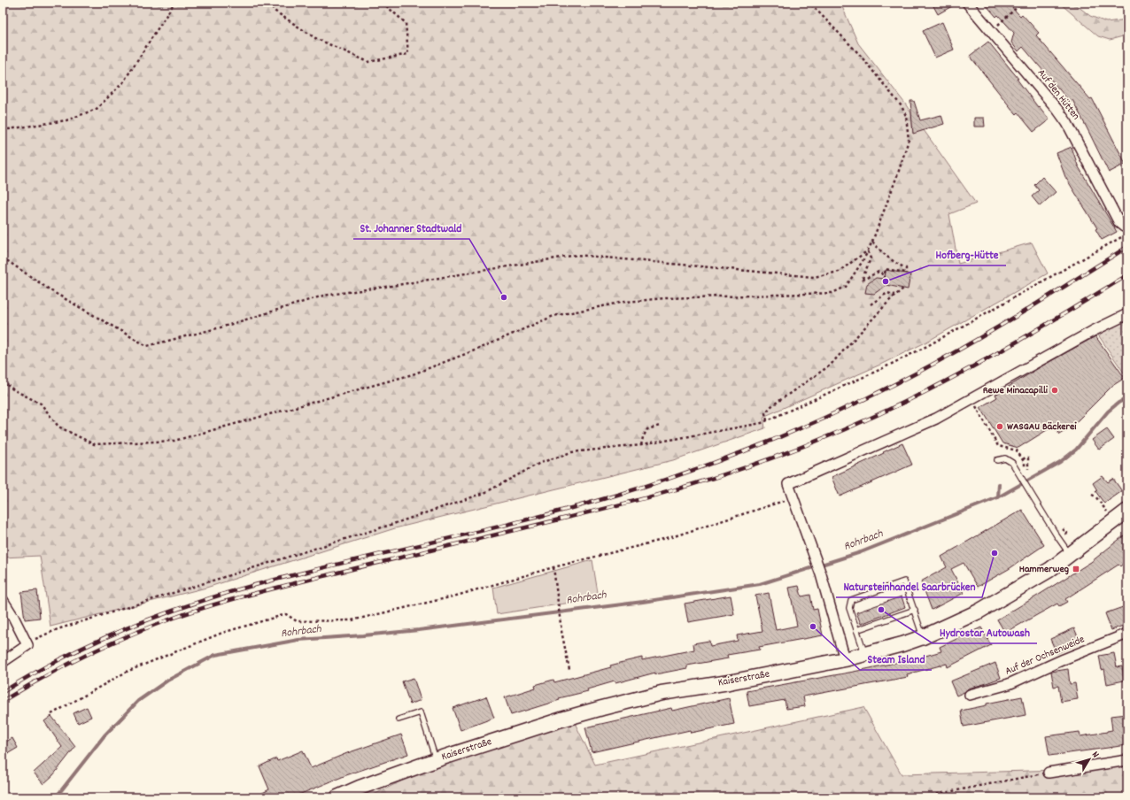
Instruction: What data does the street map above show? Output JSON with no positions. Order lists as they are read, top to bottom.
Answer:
{
  "streets": {
    "main road": ["Kaiserstraße"],
    "street": ["Auf den Hütten", "Auf der Ochsenweide"]
  },
  "water": ["Rohrbach"],
  "places": {
    "other": [
      "Hofberg-Hütte",
      "St. Johanner Stadtwald",
      "Rewe Minacapilli",
      "WASGAU Bäckerei",
      "Natursteinhandel Saarbrücken",
      "Hydrostar Autowash",
      "Steam Island"
    ],
    "transit": ["Hammerweg"]
  },
  "north": "top right"
}
